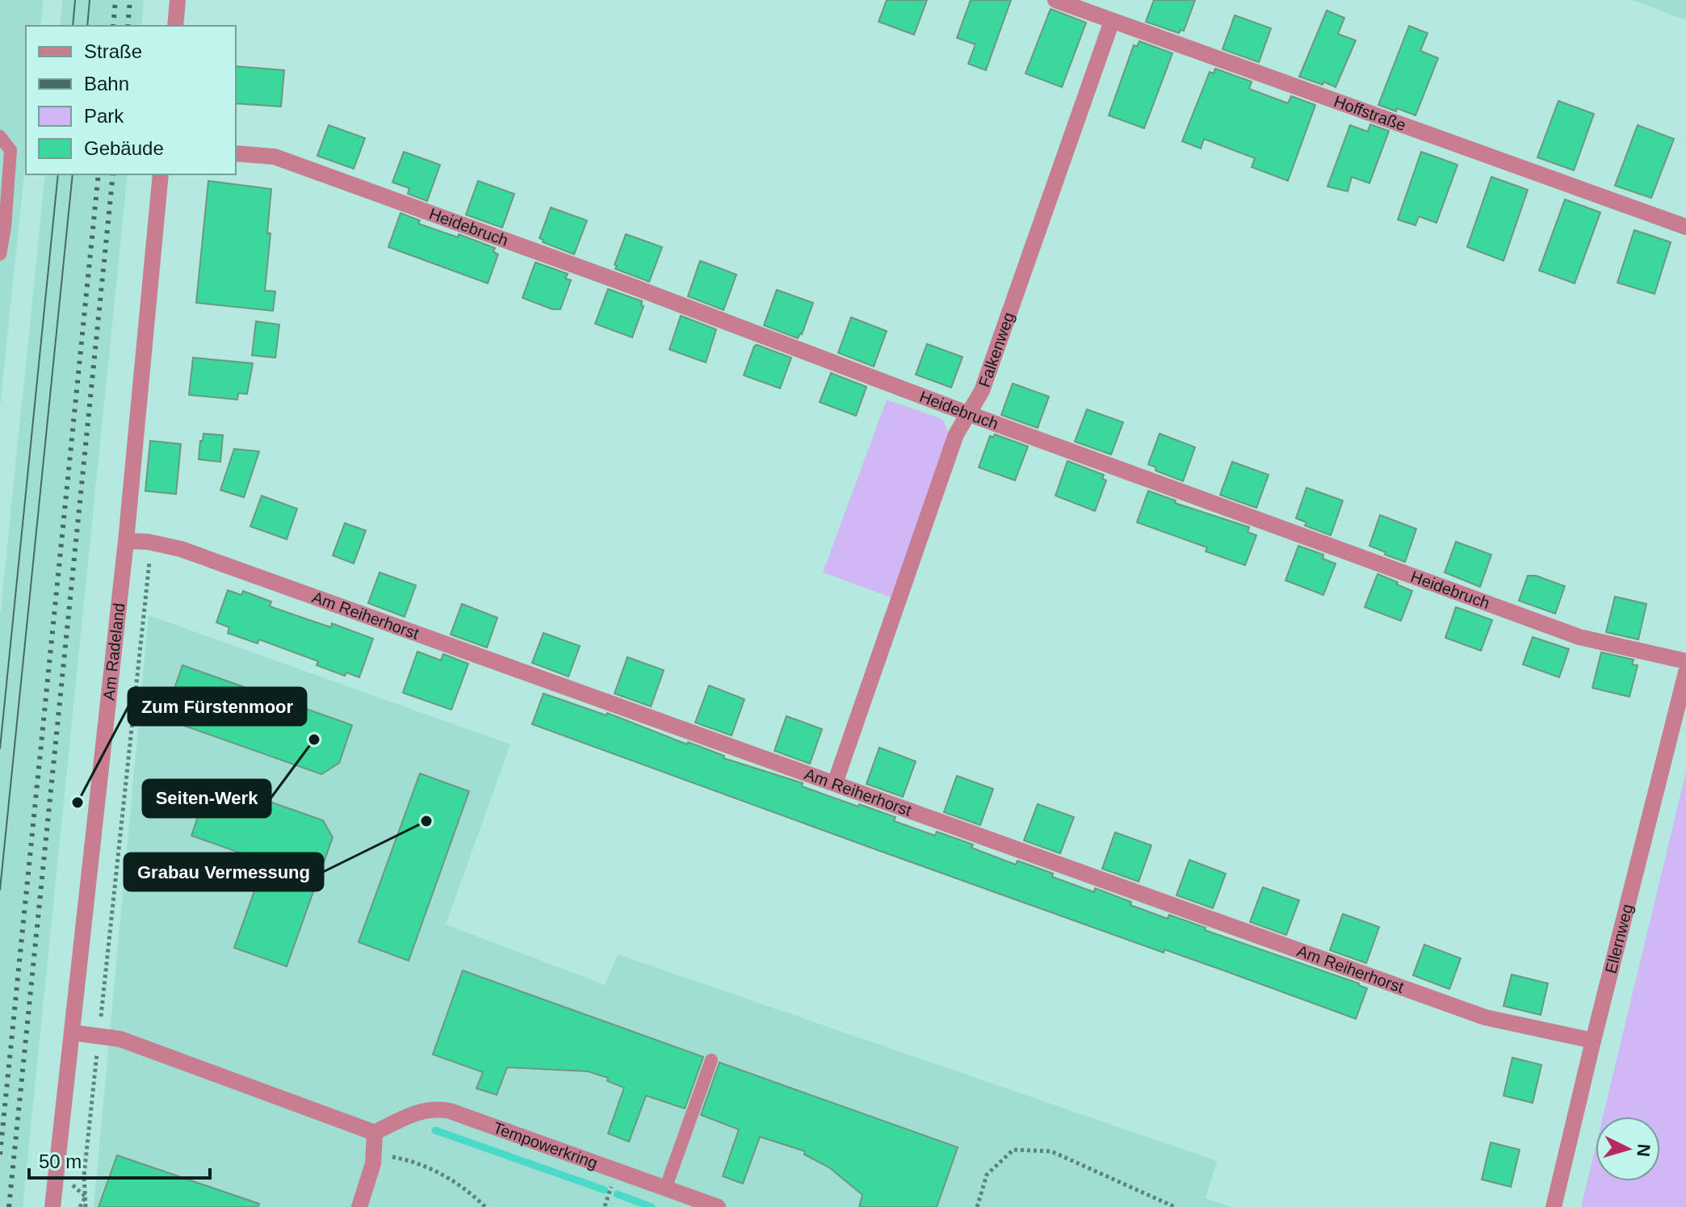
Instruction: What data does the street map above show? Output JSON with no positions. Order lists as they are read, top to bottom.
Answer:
{
  "streets": {
    "street": [
      "Hoffstraße",
      "Heidebruch",
      "Falkenweg",
      "Am Reiherhorst",
      "Am Radeland",
      "Ellernweg",
      "Tempowerkring"
    ]
  },
  "crossings": [
    ["Hoffstraße", "Falkenweg"],
    ["Heidebruch", "Falkenweg"],
    ["Falkenweg", "Am Reiherhorst"],
    ["Am Reiherhorst", "Am Radeland"],
    ["Am Reiherhorst", "Ellernweg"]
  ],
  "places": ["Seiten-Werk", "Zum Fürstenmoor", "Grabau Vermessung"],
  "legend": [
    "Straße",
    "Bahn",
    "Park",
    "Gebäude"
  ],
  "scale_bar": "50 m",
  "north": "right"
}
